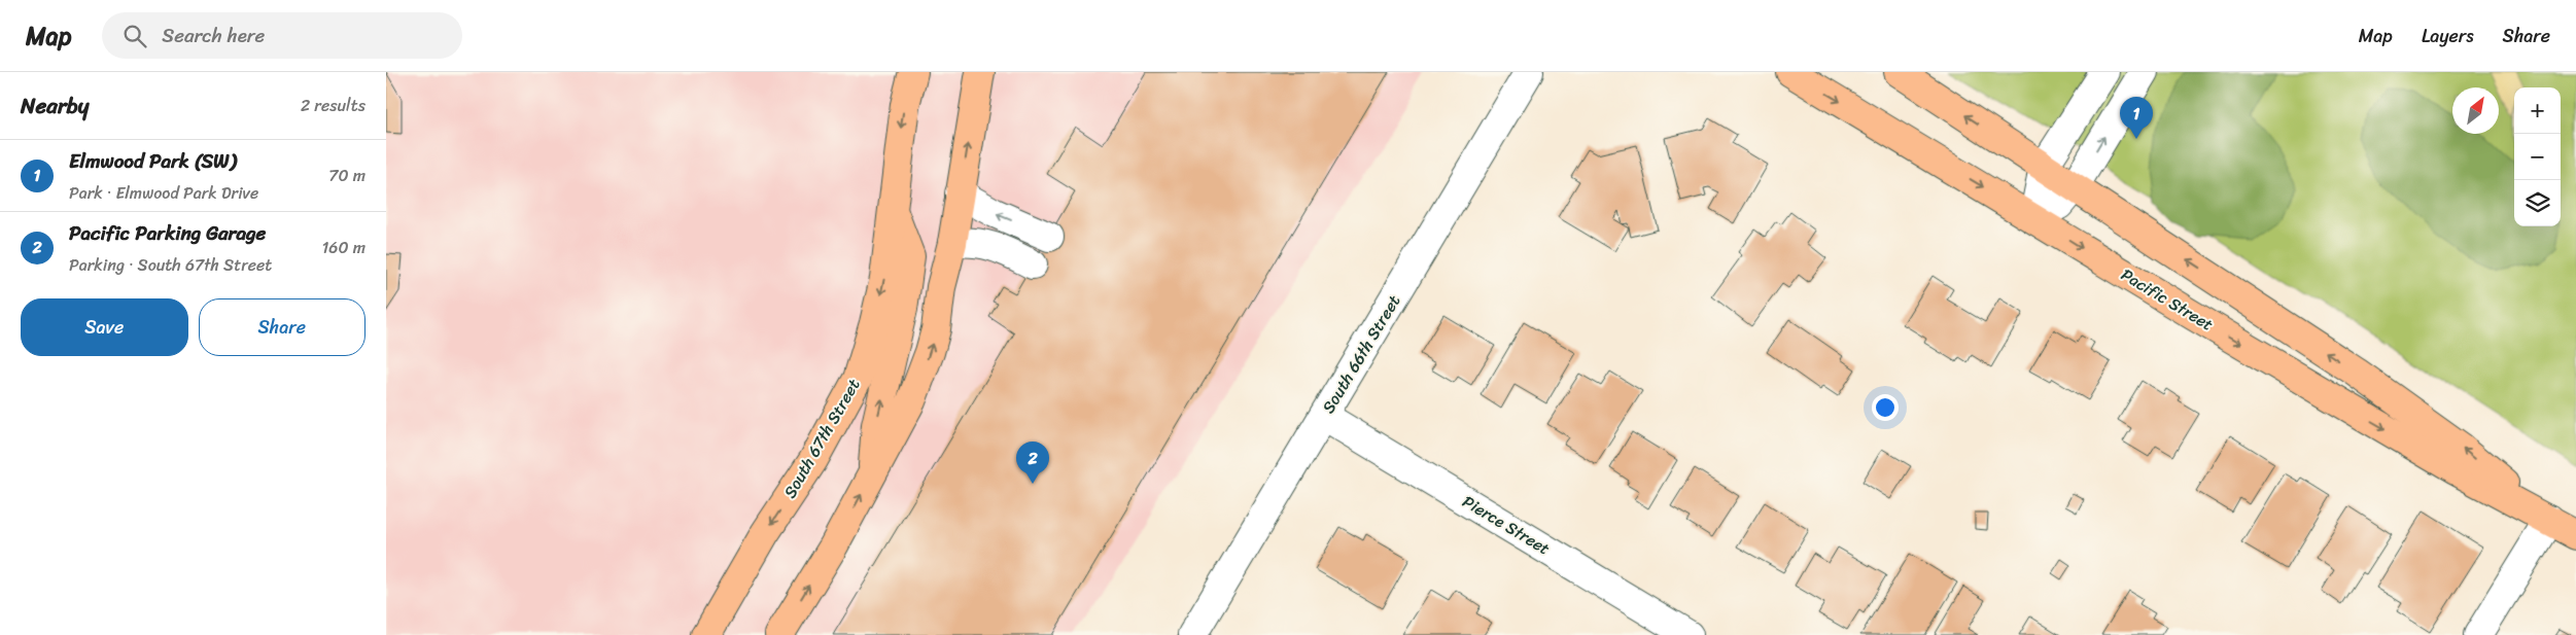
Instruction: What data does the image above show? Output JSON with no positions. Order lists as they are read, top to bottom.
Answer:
{
  "streets": {
    "main road": ["Pacific Street", "South 67th Street"],
    "street": ["South 66th Street", "Pierce Street"]
  },
  "crossings": [
    ["South 66th Street", "Pierce Street"]
  ],
  "north": "top right",
  "page": {
    "header": "Map",
    "search": "Search here",
    "nav": ["Map", "Layers", "Share"],
    "heading": ["Nearby", "2 results"],
    "map_buttons": ["+", "−"],
    "pins": ["1", "2"],
    "list": [
      {
        "mark": "1",
        "name": "Elmwood Park (SW)",
        "note": "Park · Elmwood Park Drive",
        "value": "70 m"
      },
      {
        "mark": "2",
        "name": "Pacific Parking Garage",
        "note": "Parking · South 67th Street",
        "value": "160 m"
      }
    ],
    "buttons": ["Save", "Share"]
  }
}
